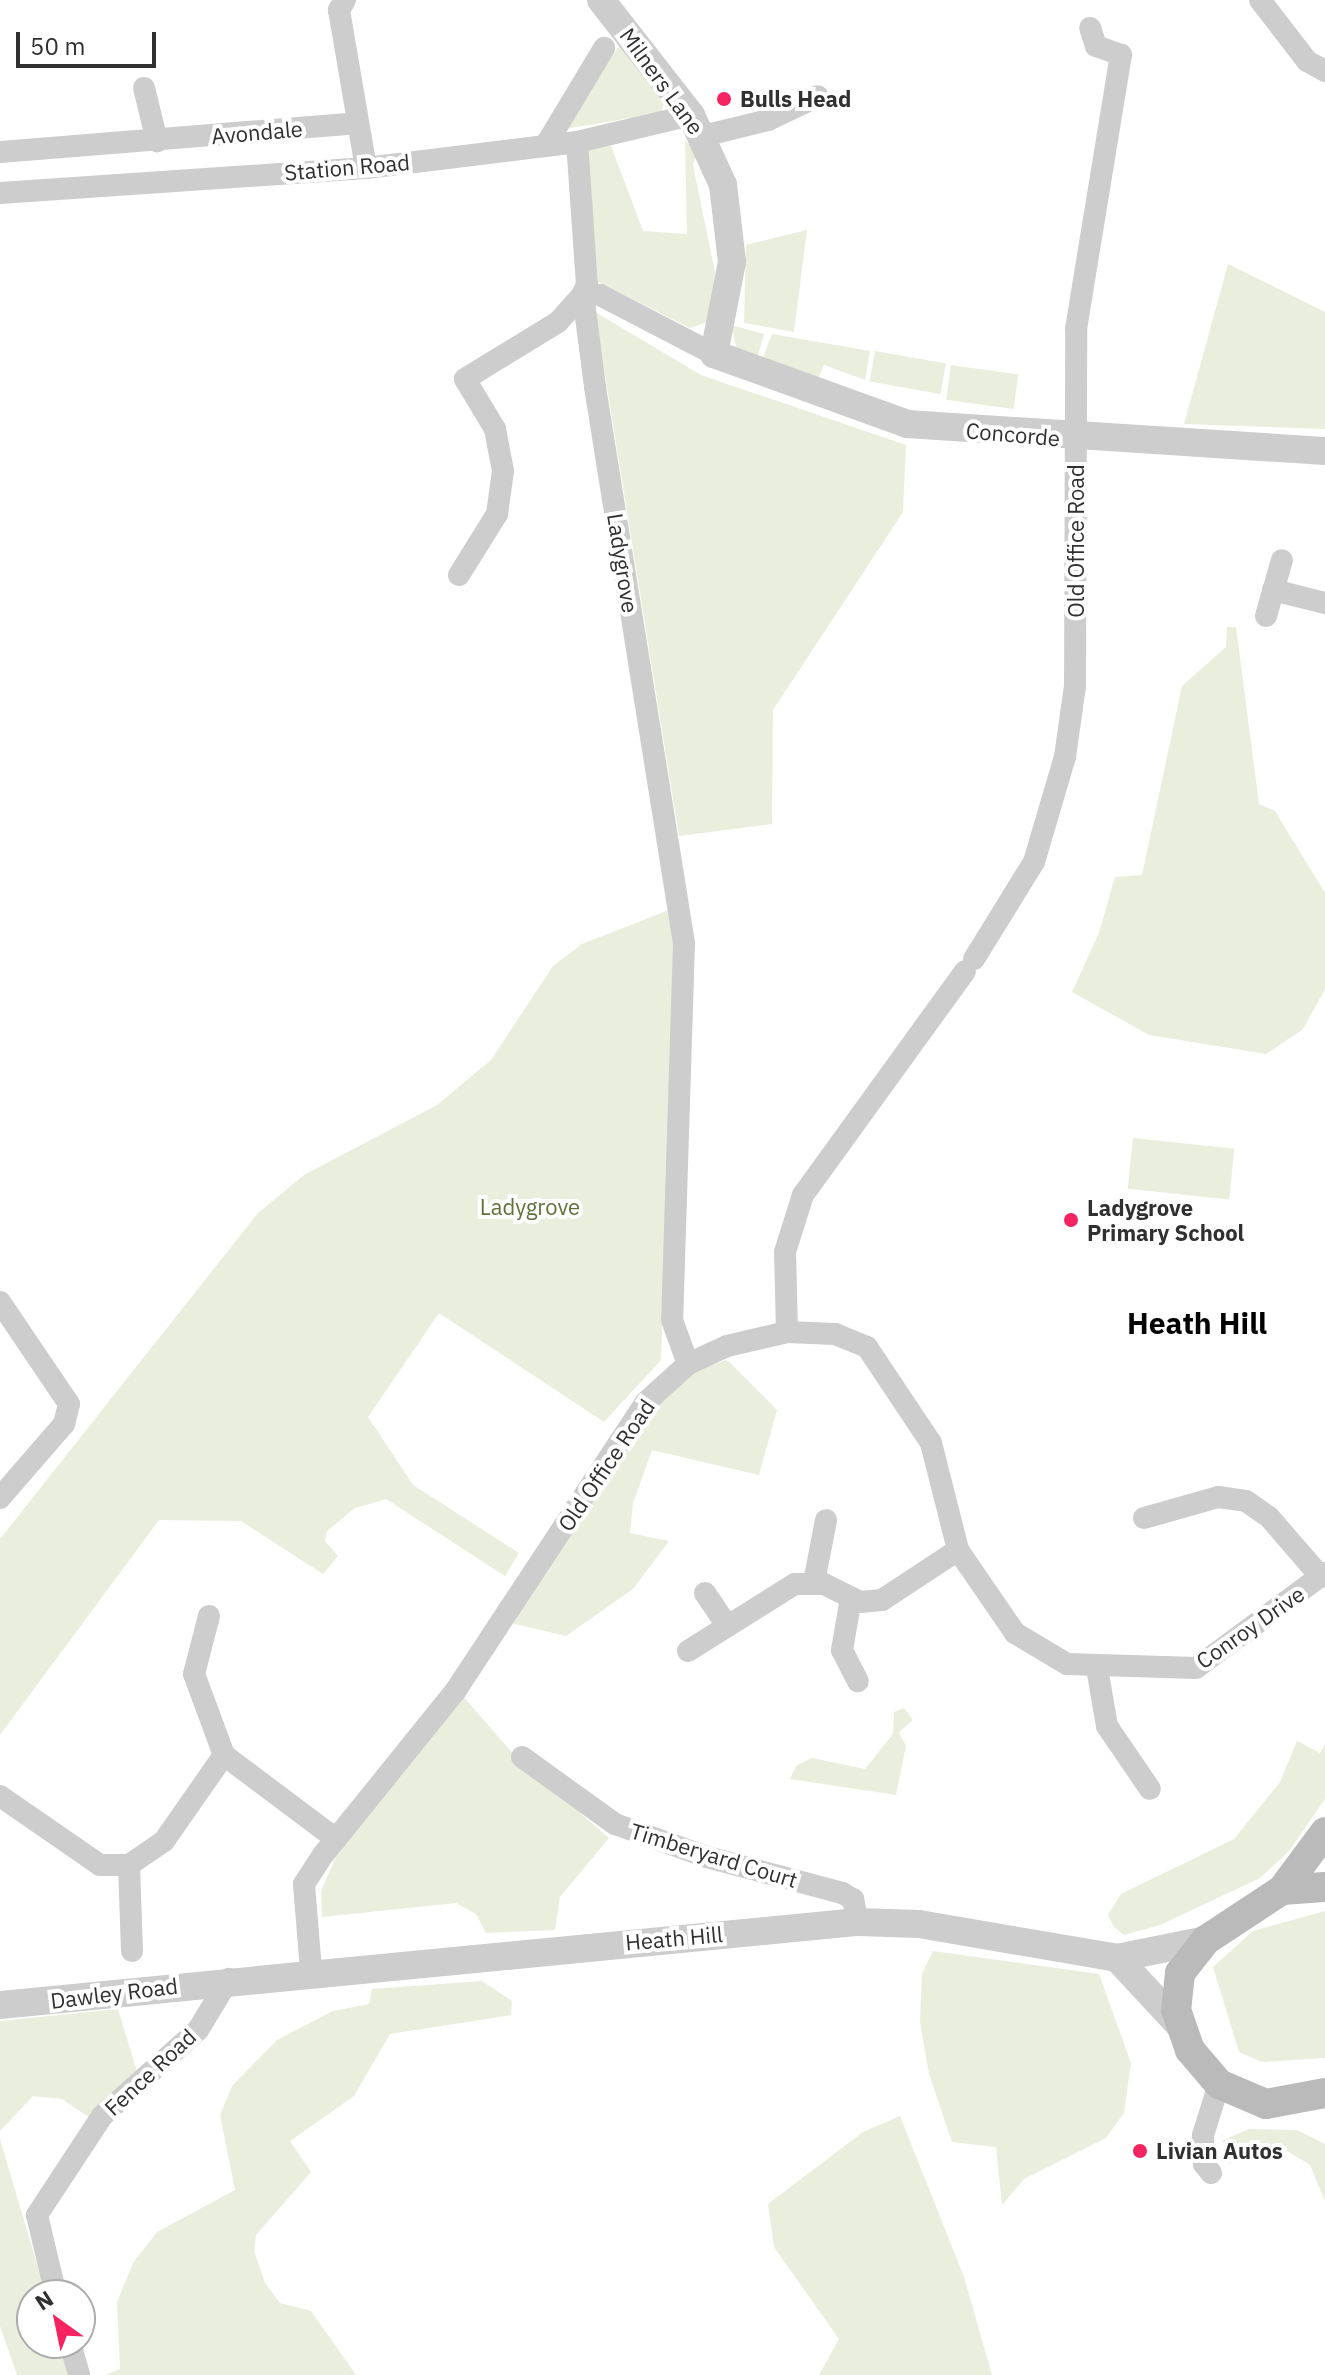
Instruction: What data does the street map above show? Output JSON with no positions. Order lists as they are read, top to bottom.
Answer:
{
  "streets": {
    "street": [
      "Milners Lane",
      "Avondale",
      "Station Road",
      "Concorde",
      "Old Office Road",
      "Ladygrove",
      "Conroy Drive",
      "Timberyard Court",
      "Heath Hill",
      "Dawley Road",
      "Fence Road"
    ]
  },
  "crossings": [
    ["Milners Lane", "Station Road"],
    ["Milners Lane", "Concorde"],
    ["Station Road", "Ladygrove"],
    ["Concorde", "Old Office Road"],
    ["Old Office Road", "Ladygrove"],
    ["Old Office Road", "Conroy Drive"],
    ["Old Office Road", "Heath Hill"],
    ["Timberyard Court", "Heath Hill"],
    ["Heath Hill", "Dawley Road"],
    ["Heath Hill", "Fence Road"],
    ["Dawley Road", "Fence Road"]
  ],
  "districts": ["Heath Hill"],
  "parks": ["Ladygrove"],
  "places": ["Bulls Head", "Ladygrove Primary School", "Livian Autos"],
  "scale_bar": "50 m",
  "north": "top left"
}
